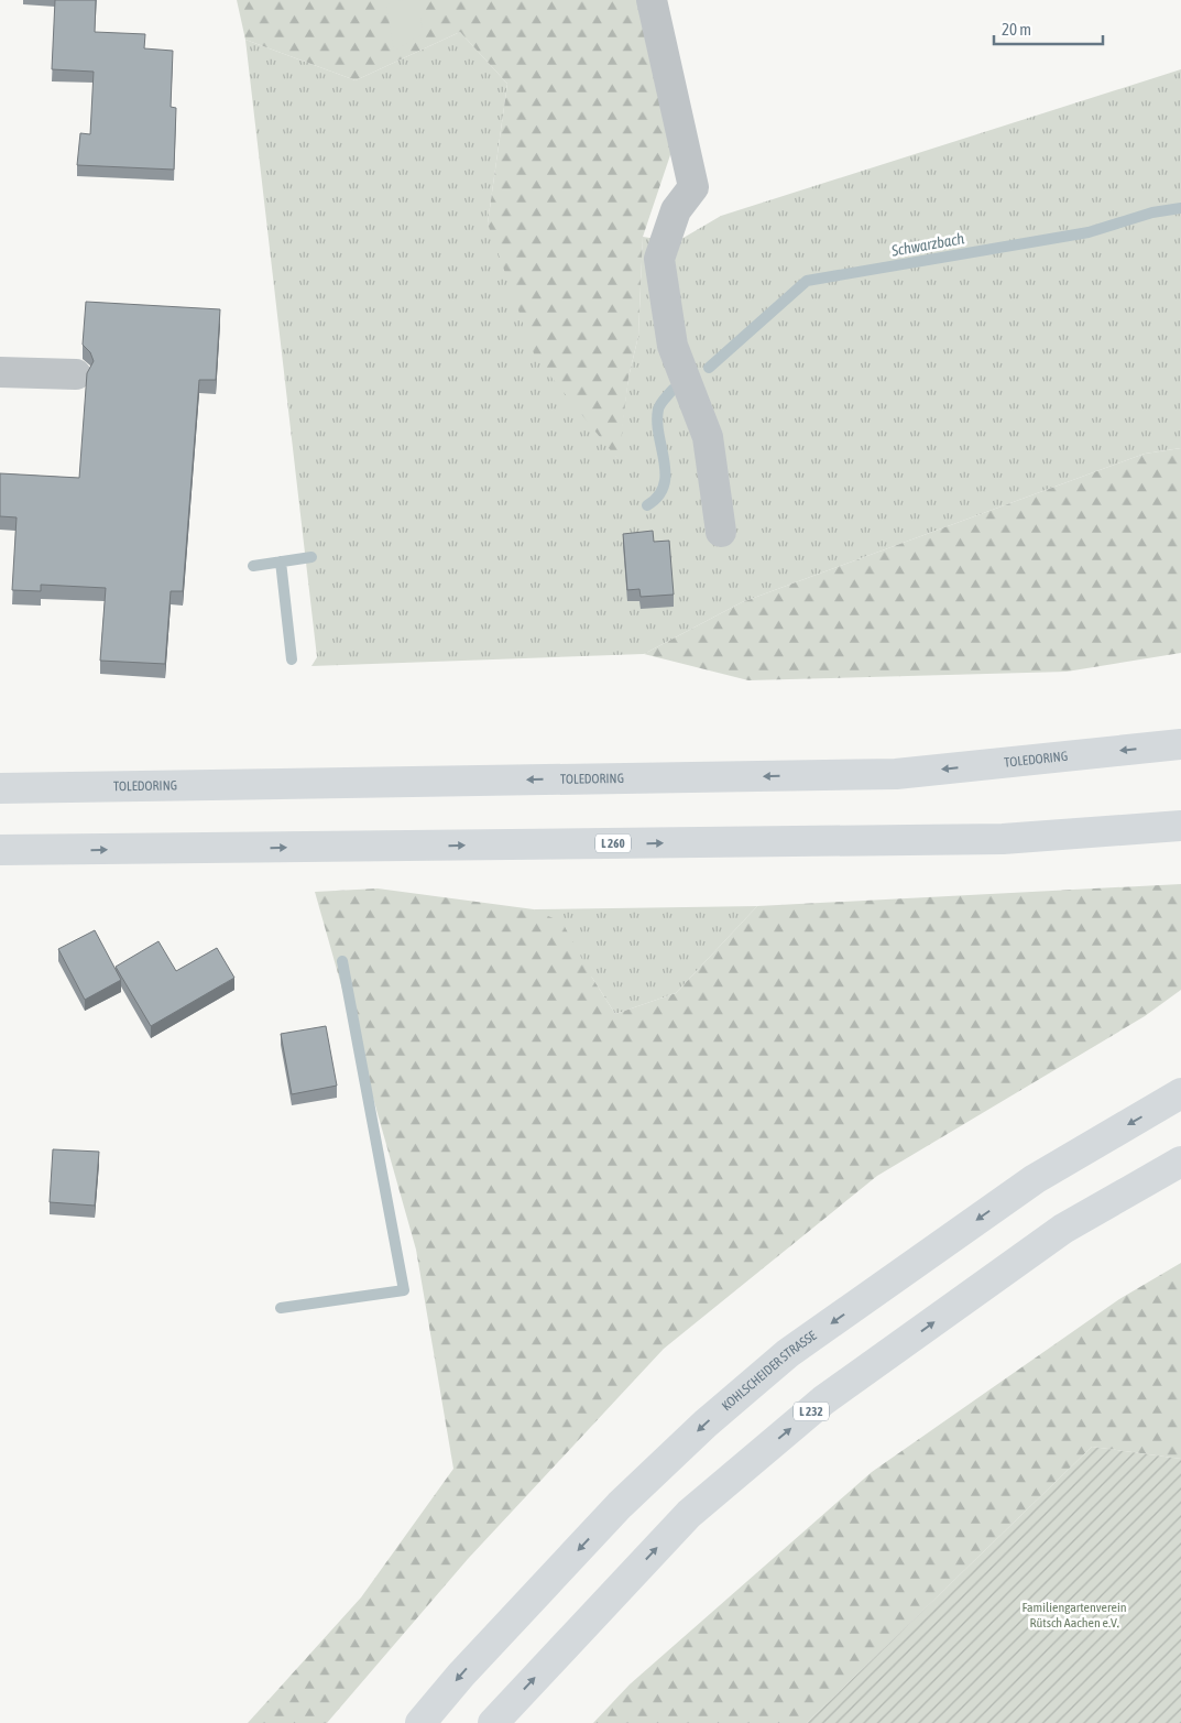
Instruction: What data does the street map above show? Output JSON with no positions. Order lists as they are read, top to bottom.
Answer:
{
  "streets": {
    "main road": [
      "TOLEDORING",
      "L 260",
      "KOHLSCHEIDER STRASSE",
      "L 232"
    ]
  },
  "water": ["Schwarzbach"],
  "parks": ["Familiengartenverein Rütsch Aachen e.V."],
  "scale_bar": "20 m"
}
